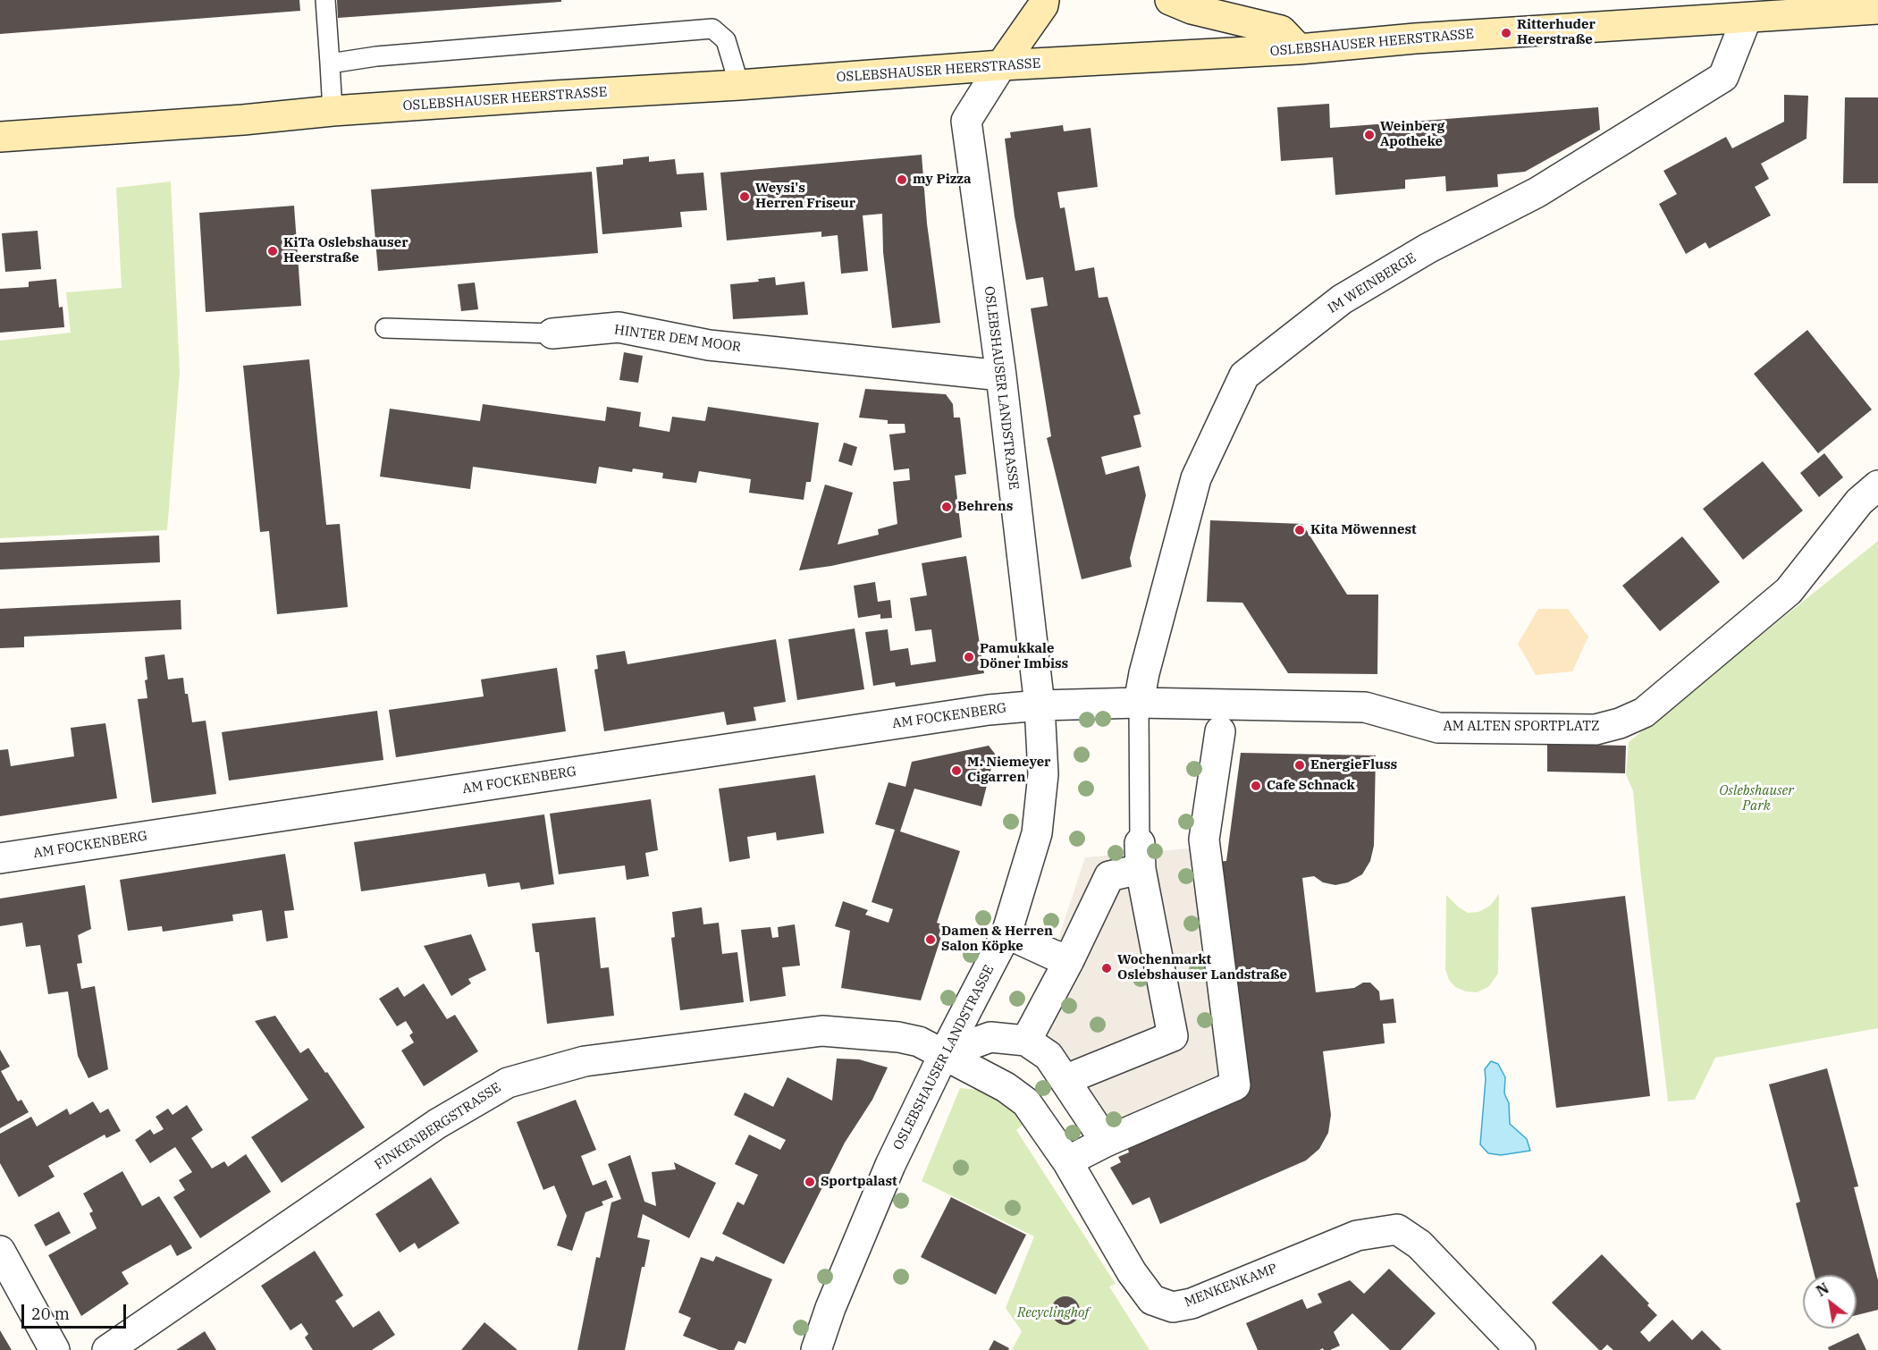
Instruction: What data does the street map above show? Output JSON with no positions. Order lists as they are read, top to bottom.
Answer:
{
  "streets": {
    "main road": ["OSLEBSHAUSER HEERSTRASSE"],
    "street": [
      "IM WEINBERGE",
      "HINTER DEM MOOR",
      "OSLEBSHAUSER LANDSTRASSE",
      "AM FOCKENBERG",
      "AM ALTEN SPORTPLATZ",
      "FINKENBERGSTRASSE",
      "MENKENKAMP"
    ]
  },
  "crossings": [
    ["OSLEBSHAUSER HEERSTRASSE", "IM WEINBERGE"],
    ["OSLEBSHAUSER HEERSTRASSE", "OSLEBSHAUSER LANDSTRASSE"],
    ["IM WEINBERGE", "AM ALTEN SPORTPLATZ"],
    ["HINTER DEM MOOR", "OSLEBSHAUSER LANDSTRASSE"],
    ["OSLEBSHAUSER LANDSTRASSE", "AM FOCKENBERG"],
    ["OSLEBSHAUSER LANDSTRASSE", "AM ALTEN SPORTPLATZ"],
    ["OSLEBSHAUSER LANDSTRASSE", "FINKENBERGSTRASSE"],
    ["OSLEBSHAUSER LANDSTRASSE", "MENKENKAMP"],
    ["AM FOCKENBERG", "AM ALTEN SPORTPLATZ"],
    ["FINKENBERGSTRASSE", "MENKENKAMP"]
  ],
  "parks": ["Oslebshauser Park", "Recyclinghof"],
  "places": [
    "Ritterhuder Heerstraße",
    "Weinberg Apotheke",
    "my Pizza",
    "Weysi's Herren Friseur",
    "KiTa Oslebshauser Heerstraße",
    "Behrens",
    "Kita Möwennest",
    "Pamukkale Döner Imbiss",
    "EnergieFluss",
    "M. Niemeyer Cigarren",
    "Cafe Schnack",
    "Damen & Herren Salon Köpke",
    "Wochenmarkt Oslebshauser Landstraße",
    "Sportpalast"
  ],
  "scale_bar": "20 m",
  "north": "top left"
}
